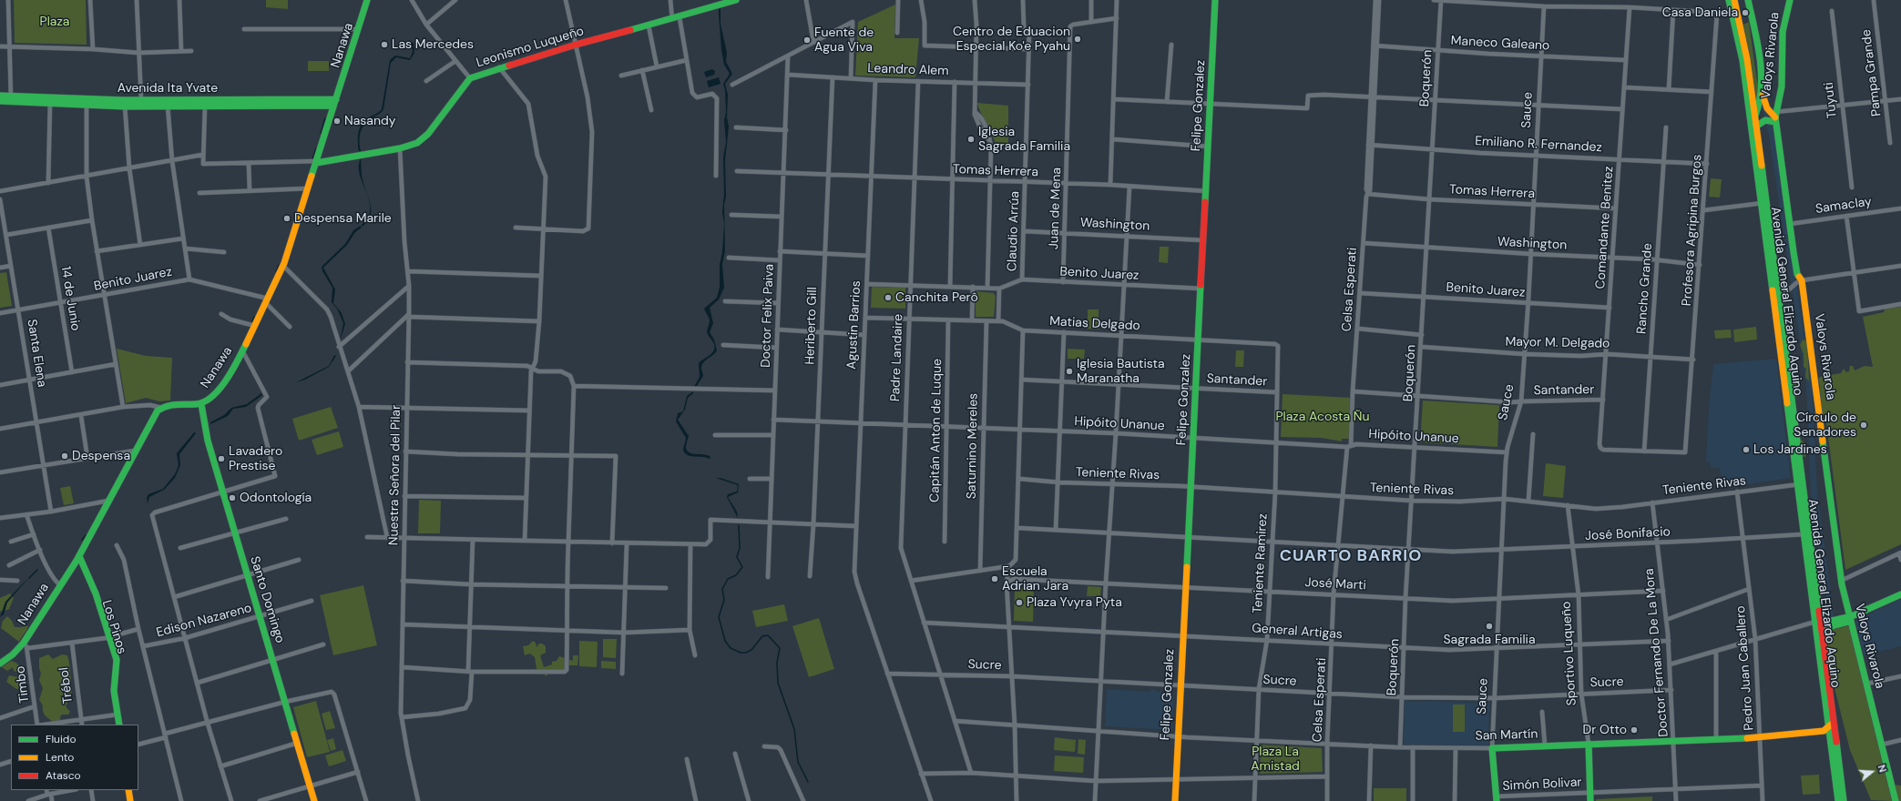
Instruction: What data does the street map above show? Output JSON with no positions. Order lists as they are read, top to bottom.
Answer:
{
  "streets": {
    "main road": [
      "Nanawa",
      "Leonismo Luqueño",
      "Valoys Rivarola",
      "Avenida Ita Yvate",
      "Felipe Gonzalez",
      "Sauce",
      "Avenida General Elizardo Aquino",
      "Santo Domingo",
      "Los Pinos",
      "Sportivo Luqueño",
      "San Martín"
    ],
    "street": [
      "Maneco Galeano",
      "Leandro Alem",
      "Pampa Grande",
      "Boquerón",
      "Tuyuti",
      "Emiliano R. Fernandez",
      "Tomas Herrera",
      "Samaclay",
      "Juan de Mena",
      "Washington",
      "Comandante Benitez",
      "Profesora Agripina Burgos",
      "Claudio Arrúa",
      "Benito Juarez",
      "Rancho Grande",
      "Celsa Esperati",
      "14 de Junio",
      "Doctor Felix Paiva",
      "Matias Delgado",
      "Agustin Barrios",
      "Heriberto Gill",
      "Mayor M. Delgado",
      "Santa Elena",
      "Padre Landaire",
      "Santander",
      "Hipóito Unanue",
      "Capitán Anton de Luque",
      "Saturnino Mereles",
      "Teniente Rivas",
      "Nuestra Señora del Pilar",
      "José Bonifacio",
      "Teniente Ramirez",
      "José Marti",
      "Edison Nazareno",
      "General Artigas",
      "Doctor Fernando De La Mora",
      "Sucre",
      "Pedro Juan Caballero",
      "Timbo",
      "Trébol",
      "Simón Bolivar"
    ]
  },
  "crossings": [
    ["Maneco Galeano", "Boquerón"],
    ["Maneco Galeano", "Sauce"],
    ["Maneco Galeano", "Comandante Benitez"],
    ["Maneco Galeano", "Celsa Esperati"],
    ["Nanawa", "Leonismo Luqueño"],
    ["Nanawa", "Avenida Ita Yvate"],
    ["Nanawa", "Benito Juarez"],
    ["Nanawa", "Santo Domingo"],
    ["Nanawa", "Los Pinos"],
    ["Nanawa", "Timbo"],
    ["Leonismo Luqueño", "Nuestra Señora del Pilar"],
    ["Valoys Rivarola", "Samaclay"],
    ["Leandro Alem", "Claudio Arrúa"],
    ["Leandro Alem", "Doctor Felix Paiva"],
    ["Leandro Alem", "Agustin Barrios"],
    ["Leandro Alem", "Heriberto Gill"],
    ["Leandro Alem", "Padre Landaire"],
    ["Boquerón", "Emiliano R. Fernandez"],
    ["Boquerón", "Tomas Herrera"],
    ["Boquerón", "Washington"],
    ["Boquerón", "Benito Juarez"],
    ["Boquerón", "Mayor M. Delgado"],
    ["Boquerón", "Santander"],
    ["Boquerón", "Hipóito Unanue"],
    ["Boquerón", "Teniente Rivas"],
    ["Boquerón", "José Bonifacio"],
    ["Boquerón", "José Marti"],
    ["Boquerón", "General Artigas"],
    ["Boquerón", "Sucre"],
    ["Boquerón", "San Martín"],
    ["Felipe Gonzalez", "Tomas Herrera"],
    ["Felipe Gonzalez", "Washington"],
    ["Felipe Gonzalez", "Benito Juarez"],
    ["Felipe Gonzalez", "Matias Delgado"],
    ["Felipe Gonzalez", "Santander"],
    ["Felipe Gonzalez", "Hipóito Unanue"],
    ["Felipe Gonzalez", "Teniente Rivas"],
    ["Felipe Gonzalez", "José Bonifacio"],
    ["Felipe Gonzalez", "José Marti"],
    ["Felipe Gonzalez", "General Artigas"],
    ["Felipe Gonzalez", "Sucre"],
    ["Felipe Gonzalez", "San Martín"],
    ["Sauce", "Emiliano R. Fernandez"],
    ["Sauce", "Tomas Herrera"],
    ["Sauce", "Washington"],
    ["Sauce", "Benito Juarez"],
    ["Sauce", "Mayor M. Delgado"],
    ["Sauce", "Santander"],
    ["Sauce", "Hipóito Unanue"],
    ["Sauce", "Teniente Rivas"],
    ["Sauce", "José Bonifacio"],
    ["Sauce", "José Marti"],
    ["Sauce", "General Artigas"],
    ["Sauce", "Sucre"],
    ["Sauce", "San Martín"],
    ["Sauce", "Simón Bolivar"],
    ["Emiliano R. Fernandez", "Comandante Benitez"],
    ["Emiliano R. Fernandez", "Profesora Agripina Burgos"],
    ["Emiliano R. Fernandez", "Rancho Grande"],
    ["Emiliano R. Fernandez", "Celsa Esperati"],
    ["Tomas Herrera", "Juan de Mena"],
    ["Tomas Herrera", "Comandante Benitez"],
    ["Tomas Herrera", "Claudio Arrúa"],
    ["Tomas Herrera", "Celsa Esperati"],
    ["Tomas Herrera", "Doctor Felix Paiva"],
    ["Tomas Herrera", "Agustin Barrios"],
    ["Tomas Herrera", "Heriberto Gill"],
    ["Tomas Herrera", "Padre Landaire"],
    ["Juan de Mena", "Washington"],
    ["Juan de Mena", "Benito Juarez"],
    ["Washington", "Comandante Benitez"],
    ["Washington", "Profesora Agripina Burgos"],
    ["Washington", "Claudio Arrúa"],
    ["Washington", "Rancho Grande"],
    ["Washington", "Celsa Esperati"],
    ["Comandante Benitez", "Profesora Agripina Burgos"],
    ["Comandante Benitez", "Benito Juarez"],
    ["Comandante Benitez", "Rancho Grande"],
    ["Comandante Benitez", "Mayor M. Delgado"],
    ["Comandante Benitez", "Santander"],
    ["Profesora Agripina Burgos", "Rancho Grande"],
    ["Profesora Agripina Burgos", "Mayor M. Delgado"],
    ["Claudio Arrúa", "Benito Juarez"],
    ["Benito Juarez", "Celsa Esperati"],
    ["Benito Juarez", "14 de Junio"],
    ["Benito Juarez", "Santa Elena"],
    ["Rancho Grande", "Mayor M. Delgado"],
    ["Celsa Esperati", "Santander"],
    ["Celsa Esperati", "Hipóito Unanue"],
    ["Celsa Esperati", "Teniente Rivas"],
    ["Celsa Esperati", "José Bonifacio"],
    ["Celsa Esperati", "José Marti"],
    ["Celsa Esperati", "General Artigas"],
    ["Celsa Esperati", "Sucre"],
    ["Celsa Esperati", "San Martín"],
    ["Avenida General Elizardo Aquino", "Teniente Rivas"],
    ["Avenida General Elizardo Aquino", "José Bonifacio"],
    ["Avenida General Elizardo Aquino", "San Martín"],
    ["Doctor Felix Paiva", "Hipóito Unanue"],
    ["Matias Delgado", "Agustin Barrios"],
    ["Matias Delgado", "Padre Landaire"],
    ["Matias Delgado", "Santander"],
    ["Matias Delgado", "Capitán Anton de Luque"],
    ["Matias Delgado", "Saturnino Mereles"],
    ["Matias Delgado", "Teniente Ramirez"],
    ["Agustin Barrios", "Hipóito Unanue"],
    ["Agustin Barrios", "Sucre"],
    ["Heriberto Gill", "Hipóito Unanue"],
    ["Padre Landaire", "Hipóito Unanue"],
    ["Padre Landaire", "General Artigas"],
    ["Padre Landaire", "Sucre"],
    ["Padre Landaire", "San Martín"],
    ["Santander", "Teniente Ramirez"],
    ["Hipóito Unanue", "Capitán Anton de Luque"],
    ["Hipóito Unanue", "Saturnino Mereles"],
    ["Hipóito Unanue", "Teniente Ramirez"],
    ["Teniente Rivas", "Teniente Ramirez"],
    ["Teniente Rivas", "Doctor Fernando De La Mora"],
    ["Teniente Rivas", "Sportivo Luqueño"],
    ["Teniente Rivas", "Pedro Juan Caballero"],
    ["José Bonifacio", "Teniente Ramirez"],
    ["José Bonifacio", "Doctor Fernando De La Mora"],
    ["José Bonifacio", "Sportivo Luqueño"],
    ["José Bonifacio", "Pedro Juan Caballero"],
    ["Teniente Ramirez", "José Marti"],
    ["Teniente Ramirez", "General Artigas"],
    ["Teniente Ramirez", "Sucre"],
    ["Teniente Ramirez", "San Martín"],
    ["José Marti", "Doctor Fernando De La Mora"],
    ["José Marti", "Sportivo Luqueño"],
    ["Santo Domingo", "Edison Nazareno"],
    ["General Artigas", "Doctor Fernando De La Mora"],
    ["General Artigas", "Sportivo Luqueño"],
    ["Doctor Fernando De La Mora", "Sucre"],
    ["Doctor Fernando De La Mora", "San Martín"],
    ["Doctor Fernando De La Mora", "Simón Bolivar"],
    ["Sportivo Luqueño", "Sucre"],
    ["Sportivo Luqueño", "San Martín"],
    ["Sportivo Luqueño", "Simón Bolivar"],
    ["Pedro Juan Caballero", "San Martín"],
    ["Pedro Juan Caballero", "Simón Bolivar"]
  ],
  "districts": ["CUARTO BARRIO"],
  "parks": ["Plaza", "Plaza Acosta Ñu", "Plaza La Amistad"],
  "places": [
    "Casa Daniela",
    "Centro de Eduacion Especial Ko'e Pyahu",
    "Fuente de Agua Viva",
    "Las Mercedes",
    "Nasandy",
    "Iglesia Sagrada Familia",
    "Despensa Marile",
    "Canchita Perô",
    "Iglesia Bautista Maranatha",
    "Círculo de Senadores",
    "Los Jardines",
    "Despensa",
    "Lavadero Prestise",
    "Odontología",
    "Escuela Adrian Jara",
    "Plaza Yvyra Pyta",
    "Sagrada Familia",
    "Dr Otto"
  ],
  "legend": ["Fluido", "Lento", "Atasco"],
  "north": "right"
}
